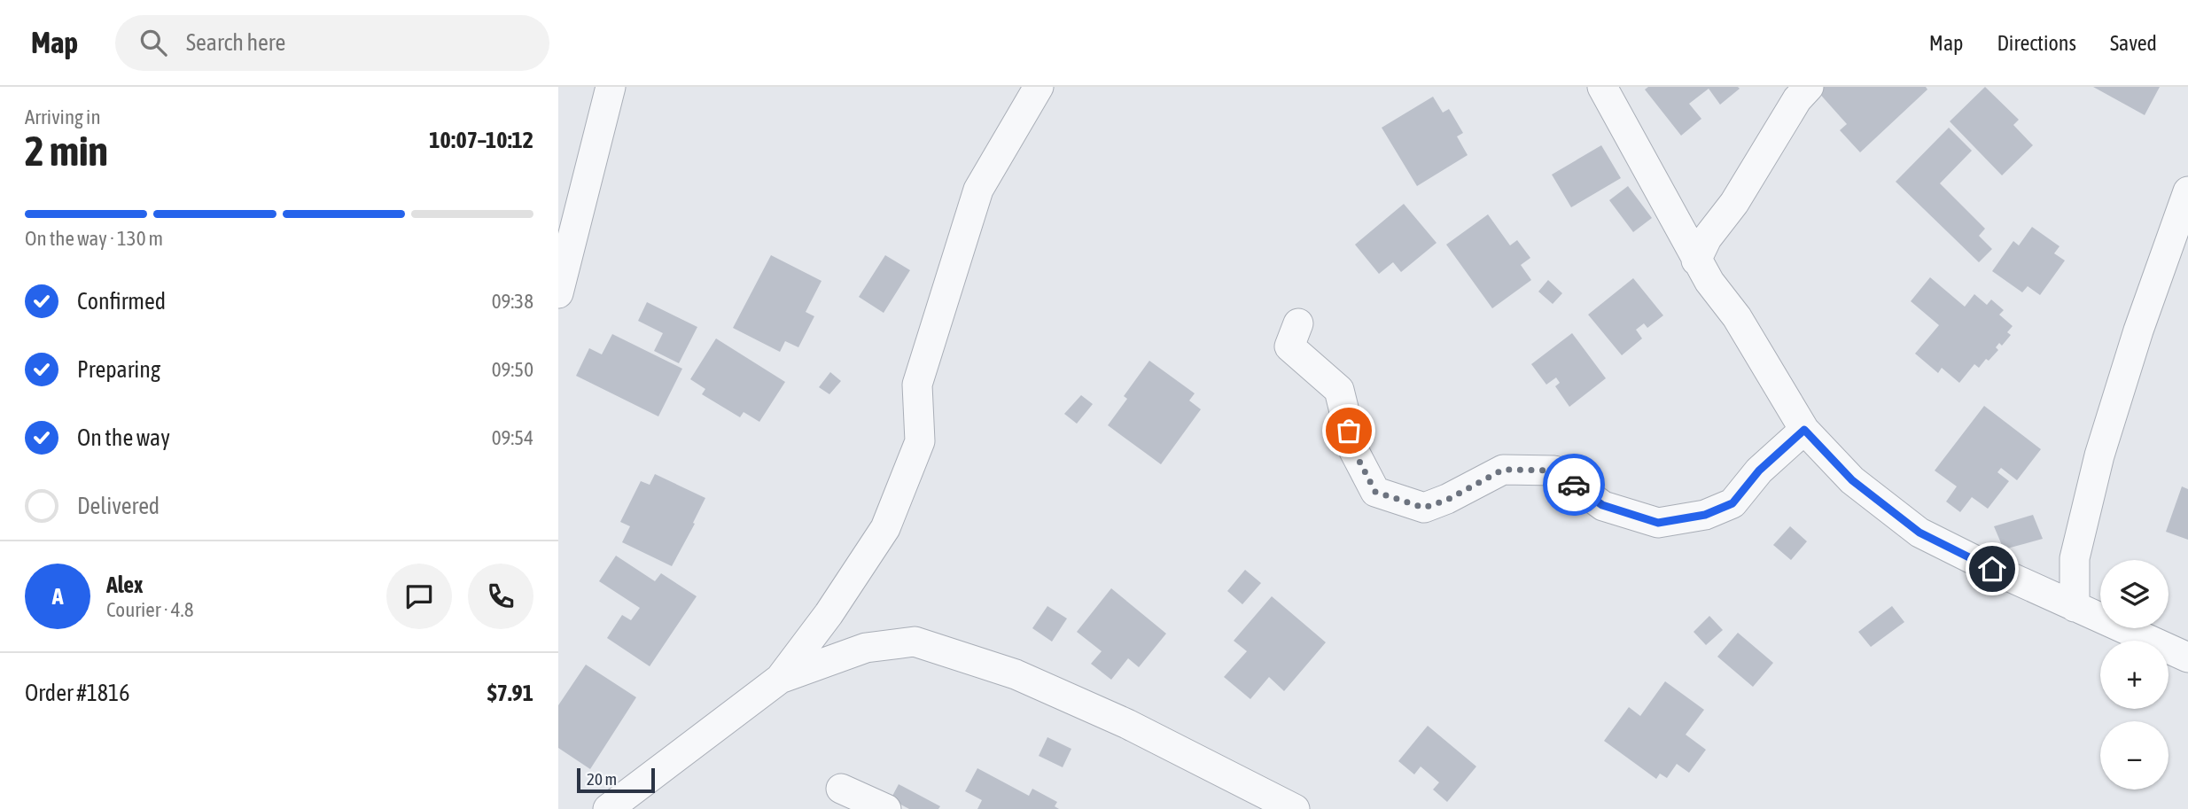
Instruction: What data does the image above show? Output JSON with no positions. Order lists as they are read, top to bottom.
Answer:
{
  "scale_bar": "20 m",
  "page": {
    "header": "Map",
    "search": "Search here",
    "nav": ["Map", "Directions", "Saved"],
    "heading": ["2 min", "Arriving in", "10:07–10:12"],
    "panel": [
      "Alex",
      "Courier · 4.8",
      "Order #1816",
      "$7.91"
    ],
    "bar": "On the way · 130 m",
    "list": [
      ["Confirmed", "09:38"],
      ["Preparing", "09:50"],
      ["On the way", "09:54"],
      "Delivered"
    ],
    "map_buttons": ["+", "−"],
    "round": "A",
    "scale": "20 m"
  }
}
